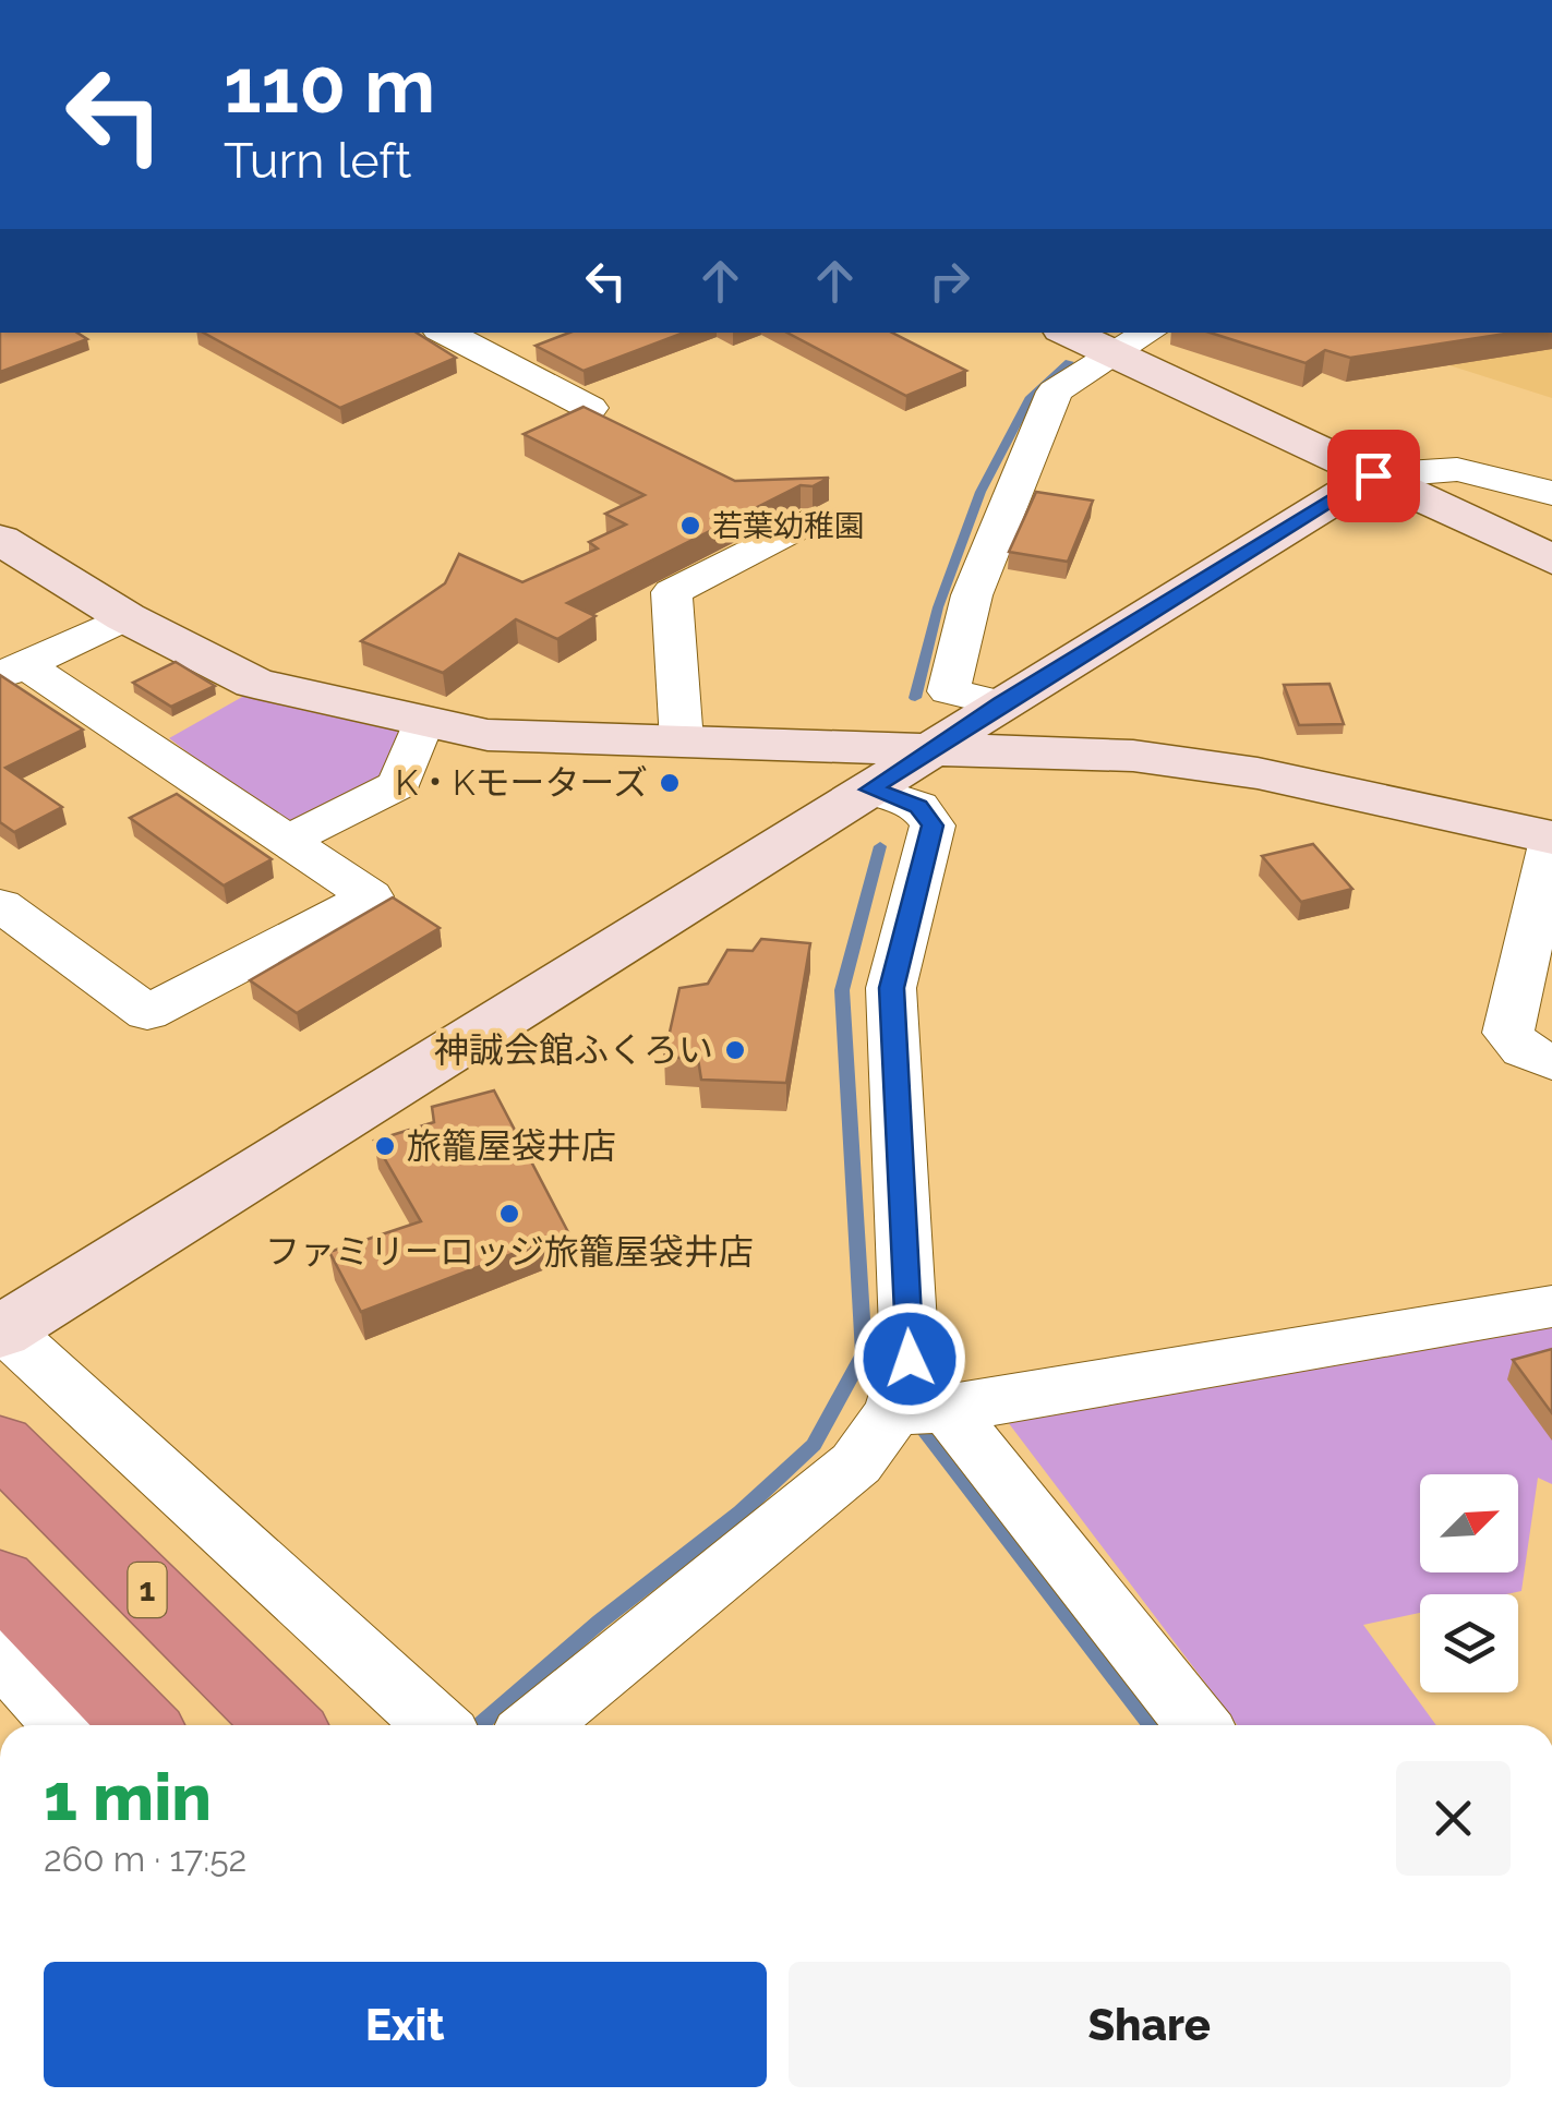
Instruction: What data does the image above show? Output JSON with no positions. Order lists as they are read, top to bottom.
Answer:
{
  "streets": {
    "highway": ["1"]
  },
  "places": [
    "若葉幼稚園",
    "K・Kモーターズ",
    "神誠会館ふくろい",
    "旅籠屋袋井店",
    "ファミリーロッジ旅籠屋袋井店"
  ],
  "north": "top right",
  "page": {
    "turn": ["110 m", "Turn left"],
    "heading": ["1 min", "260 m · 17:52"],
    "buttons": ["Exit", "Share"]
  }
}
